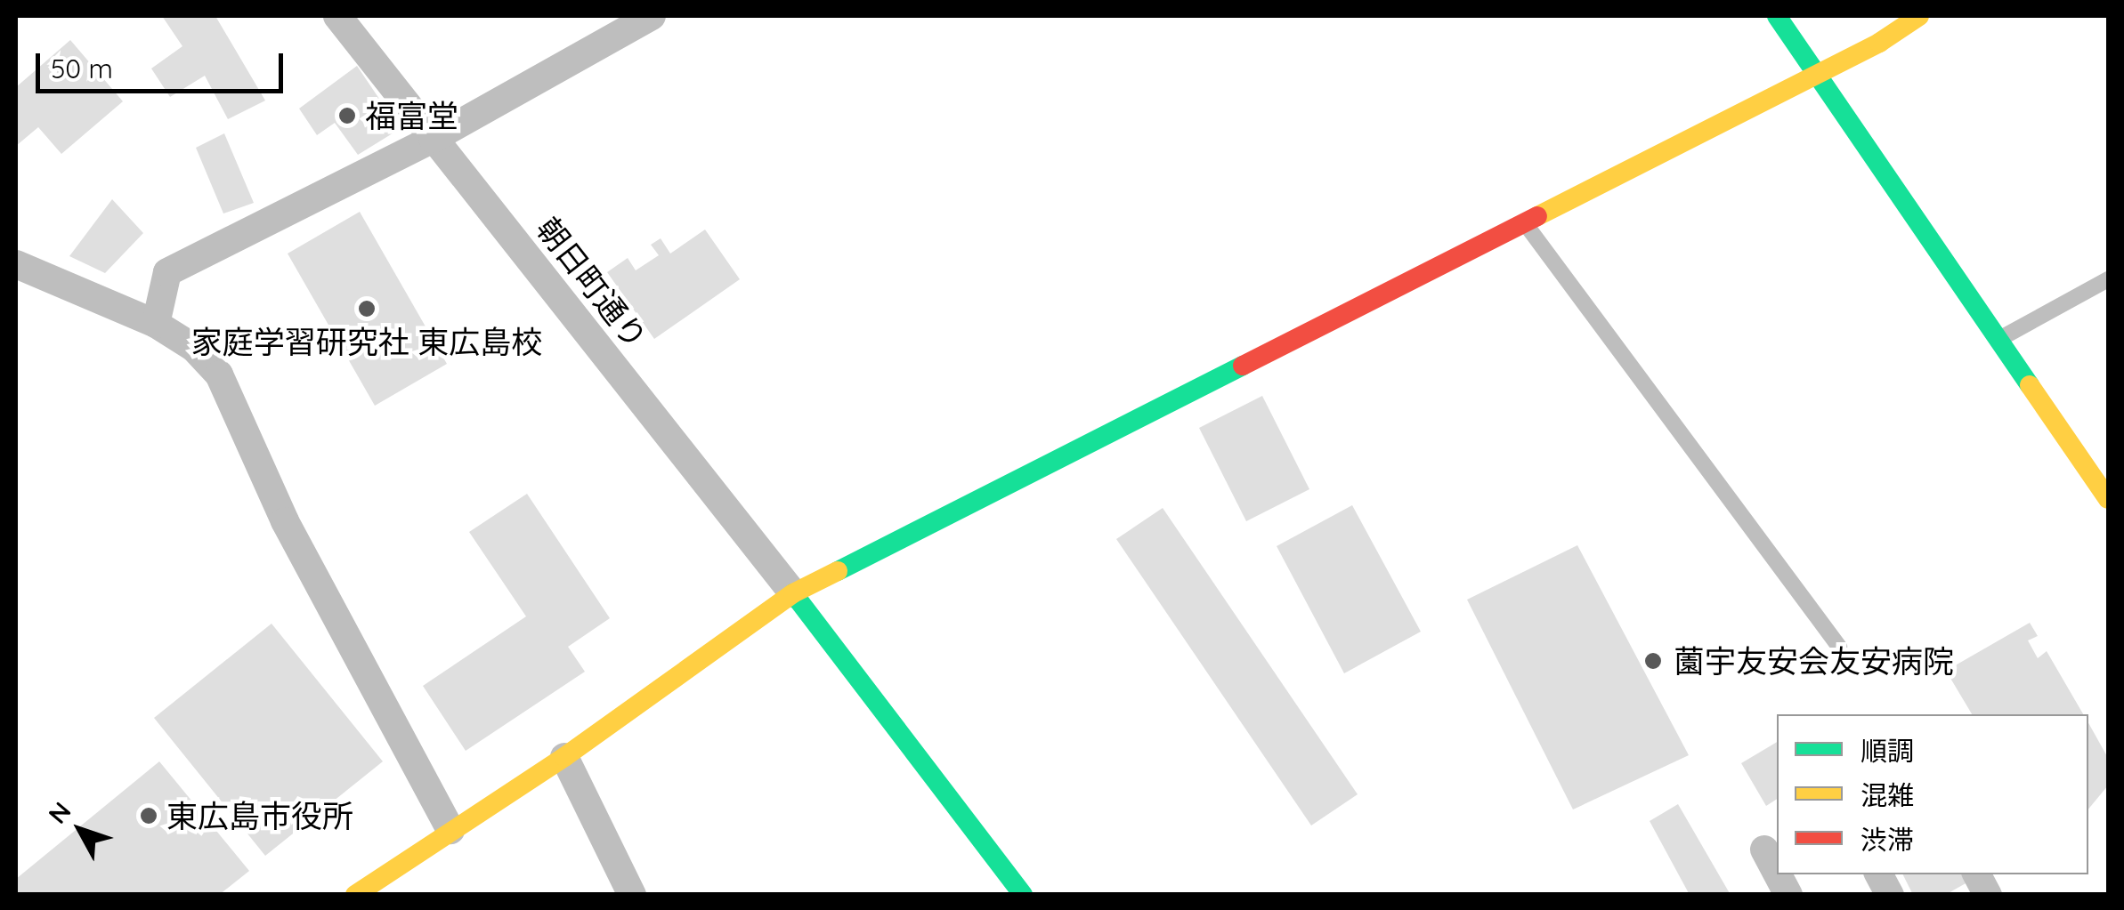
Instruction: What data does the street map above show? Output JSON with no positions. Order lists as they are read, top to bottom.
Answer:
{
  "streets": {
    "street": ["朝日町通り"]
  },
  "places": [
    "福富堂",
    "家庭学習研究社 東広島校",
    "薗宇友安会友安病院",
    "東広島市役所"
  ],
  "legend": ["順調", "混雑", "渋滞"],
  "scale_bar": "50 m",
  "north": "top left"
}
